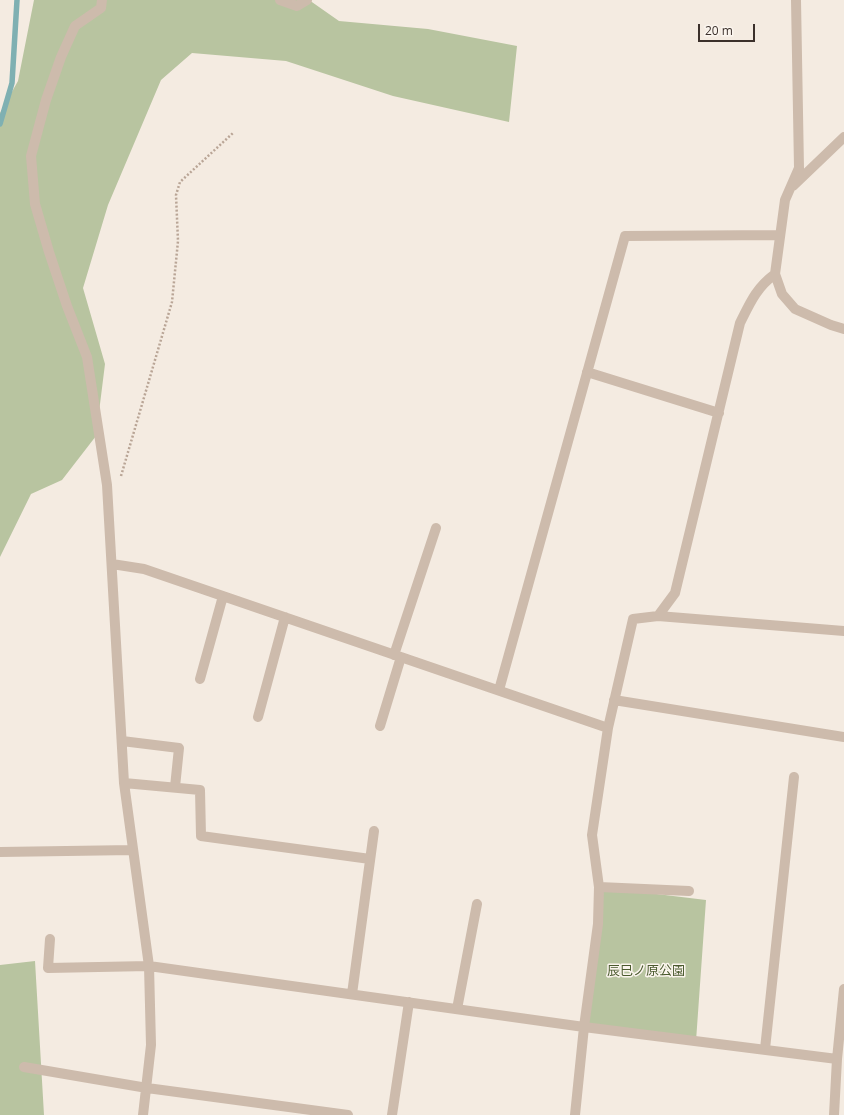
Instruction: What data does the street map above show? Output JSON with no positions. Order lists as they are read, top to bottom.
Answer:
{
  "parks": ["辰巳ノ原公園"],
  "scale_bar": "20 m"
}
